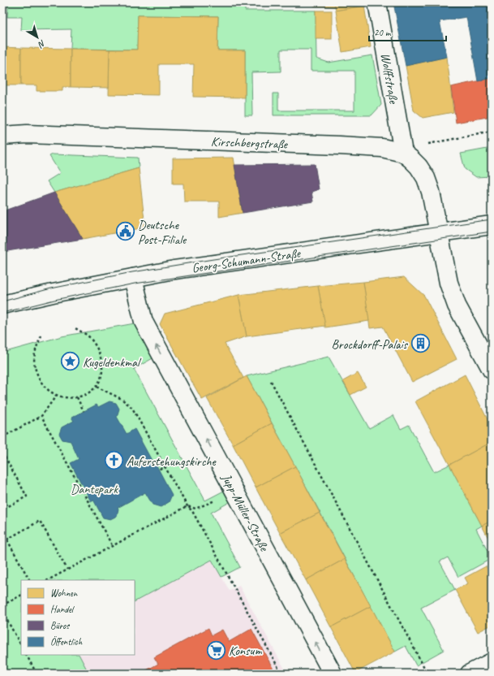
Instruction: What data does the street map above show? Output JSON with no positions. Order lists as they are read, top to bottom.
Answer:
{
  "streets": {
    "street": [
      "Wolffstraße",
      "Kirschbergstraße",
      "Georg-Schumann-Straße",
      "Jupp-Müller-Straße"
    ]
  },
  "crossings": [
    ["Wolffstraße", "Kirschbergstraße"],
    ["Kirschbergstraße", "Georg-Schumann-Straße"],
    ["Georg-Schumann-Straße", "Jupp-Müller-Straße"]
  ],
  "one_way": ["Jupp-Müller-Straße"],
  "parks": ["Dantepark"],
  "places": {
    "public building": ["Deutsche Post-Filiale"],
    "building": ["Brockdorff-Palais"],
    "place": ["Kugeldenkmal"],
    "church": ["Auferstehungskirche"],
    "supermarket": ["Konsum"]
  },
  "legend": [
    "Wohnen",
    "Handel",
    "Büros",
    "Öffentlich"
  ],
  "scale_bar": "20 m",
  "north": "bottom right"
}
